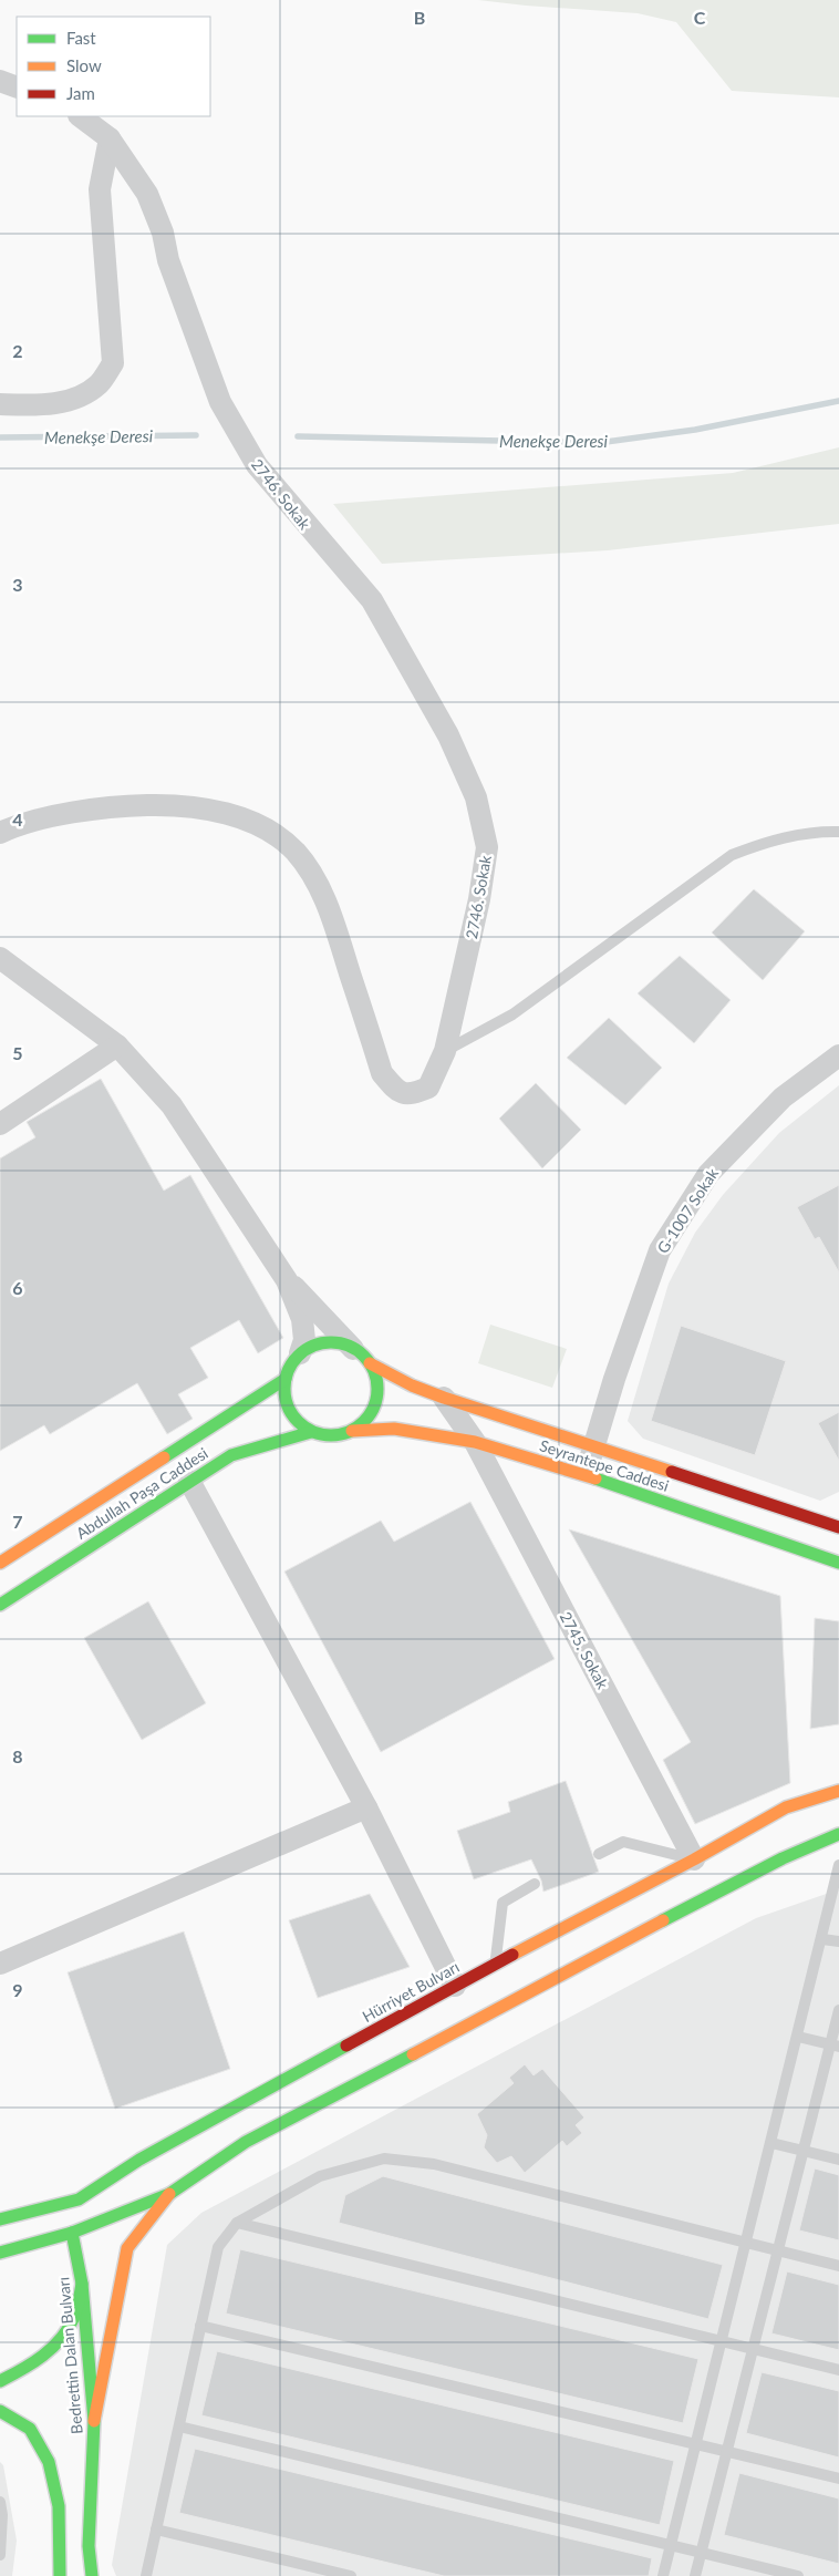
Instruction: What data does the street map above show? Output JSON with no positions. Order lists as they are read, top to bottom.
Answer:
{
  "streets": {
    "main road": [
      "Seyrantepe Caddesi",
      "Abdullah Paşa Caddesi",
      "Hürriyet Bulvarı",
      "Bedrettin Dalan Bulvarı"
    ],
    "street": ["2746. Sokak", "G-1007 Sokak", "2745. Sokak"]
  },
  "crossings": [
    ["G-1007 Sokak", "Seyrantepe Caddesi"],
    ["Seyrantepe Caddesi", "Abdullah Paşa Caddesi"],
    ["Seyrantepe Caddesi", "2745. Sokak"],
    ["2745. Sokak", "Hürriyet Bulvarı"]
  ],
  "water": ["Menekşe Deresi"],
  "legend": ["Fast", "Slow", "Jam"],
  "grid": {
    "columns": ["B", "C"],
    "rows": [
      "2",
      "3",
      "4",
      "5",
      "6",
      "7",
      "8",
      "9"
    ]
  }
}
